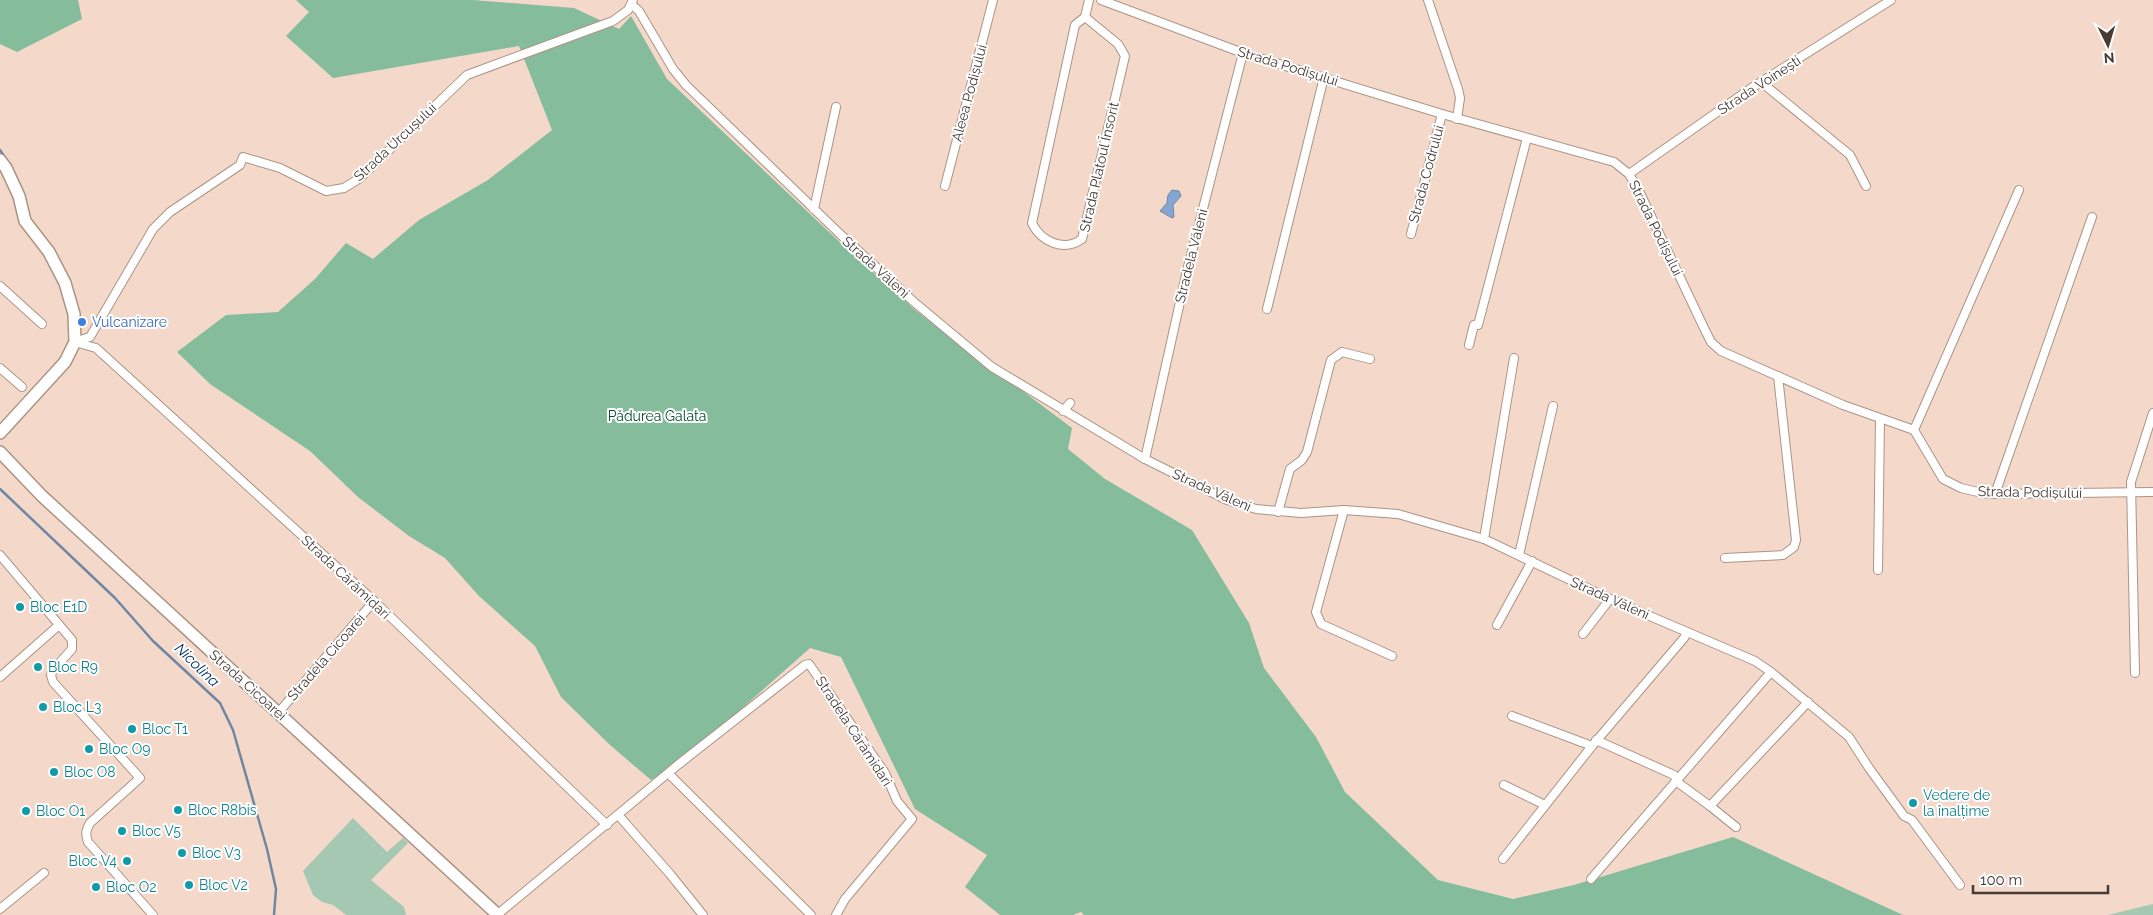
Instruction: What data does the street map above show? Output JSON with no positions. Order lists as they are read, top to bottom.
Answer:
{
  "streets": {
    "street": [
      "Strada Podișului",
      "Strada Voinești",
      "Aleea Podișului",
      "Strada Urcușului",
      "Strada Platoul Însorit",
      "Strada Codrului",
      "Stradela Văleni",
      "Strada Văleni",
      "Strada Cărămidari",
      "Stradela Cicoarei",
      "Strada Cicoarei",
      "Stradela Cărămidari"
    ]
  },
  "crossings": [
    ["Strada Podișului", "Strada Voinești"],
    ["Strada Podișului", "Strada Codrului"],
    ["Strada Podișului", "Stradela Văleni"],
    ["Strada Urcușului", "Strada Văleni"],
    ["Strada Urcușului", "Strada Cărămidari"],
    ["Stradela Văleni", "Strada Văleni"],
    ["Strada Cărămidari", "Stradela Cicoarei"],
    ["Strada Cărămidari", "Stradela Cărămidari"],
    ["Stradela Cicoarei", "Strada Cicoarei"],
    ["Strada Cicoarei", "Stradela Cărămidari"]
  ],
  "water": ["Nicolina"],
  "parks": ["Pădurea Galata"],
  "places": [
    "Vulcanizare",
    "Bloc E1D",
    "Bloc R9",
    "Bloc L3",
    "Bloc T1",
    "Bloc O9",
    "Bloc O8",
    "Vedere de la înalțime",
    "Bloc R8bis",
    "Bloc O1",
    "Bloc V5",
    "Bloc V3",
    "Bloc V4",
    "Bloc V2",
    "Bloc O2"
  ],
  "scale_bar": "100 m",
  "north": "bottom"
}
